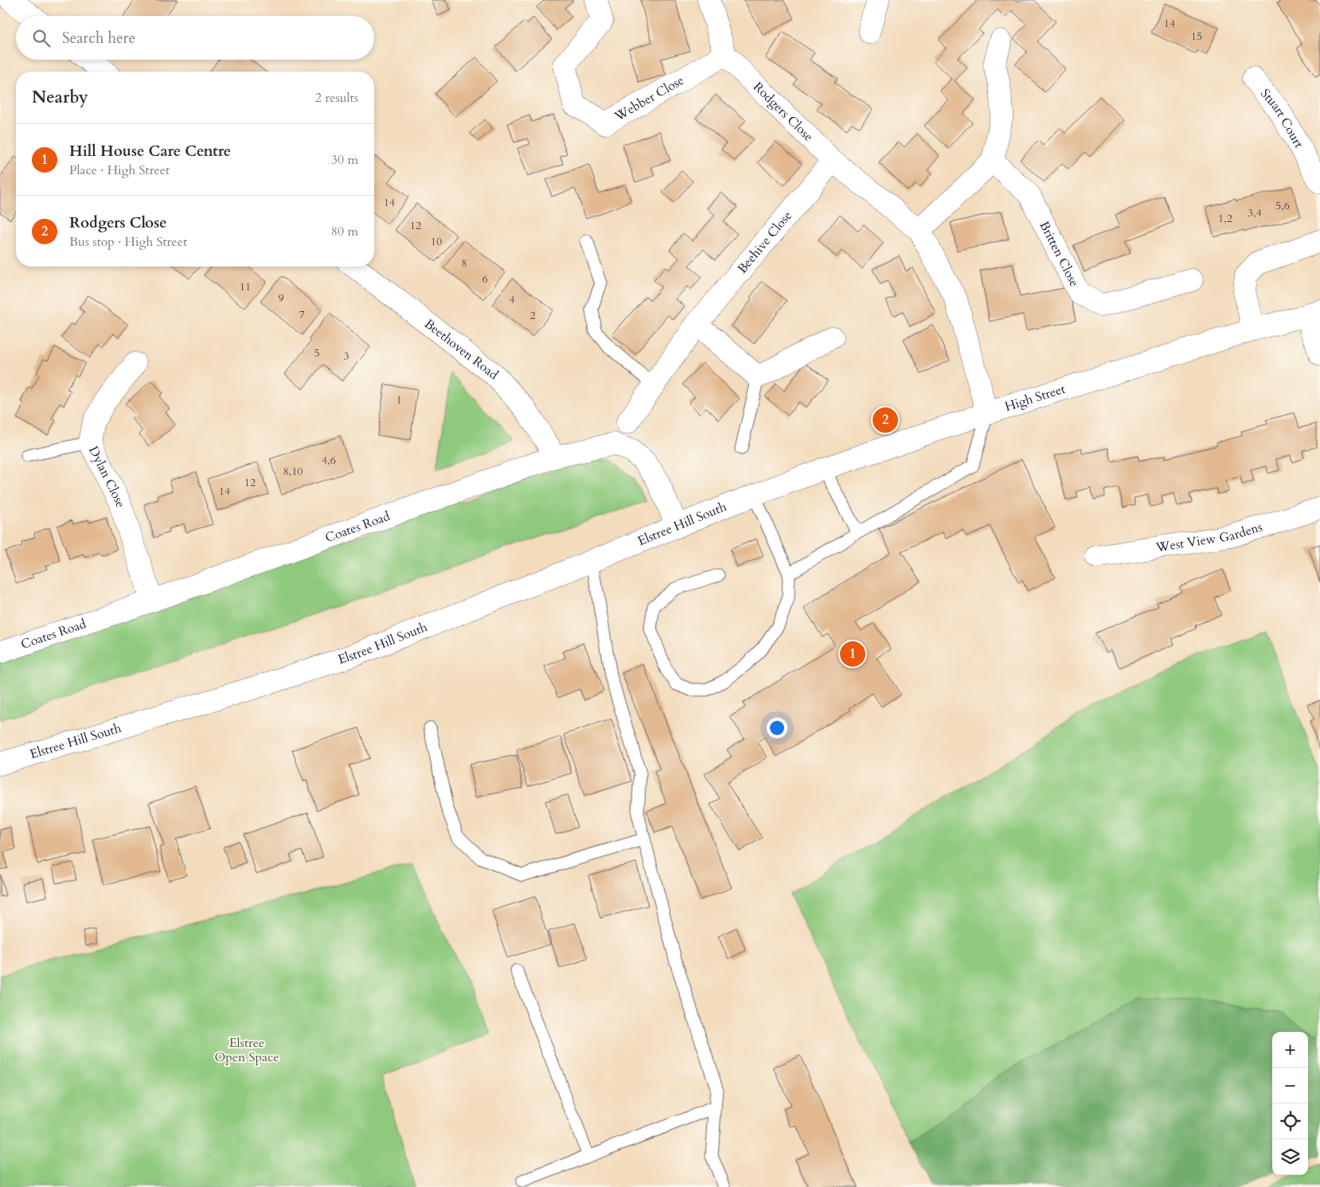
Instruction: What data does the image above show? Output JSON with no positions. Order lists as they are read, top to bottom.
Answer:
{
  "streets": {
    "street": [
      "Webber Close",
      "Rodgers Close",
      "Stuart Court",
      "Beehive Close",
      "Britten Close",
      "Beethoven Road",
      "High Street",
      "Dylan Close",
      "Elstree Hill South",
      "Coates Road",
      "West View Gardens"
    ]
  },
  "crossings": [
    ["Webber Close", "Rodgers Close"],
    ["Rodgers Close", "Beehive Close"],
    ["Rodgers Close", "High Street"],
    ["Beethoven Road", "Coates Road"],
    ["High Street", "Elstree Hill South"],
    ["Dylan Close", "Coates Road"],
    ["Elstree Hill South", "Coates Road"]
  ],
  "parks": ["Elstree Open Space"],
  "house_numbers": [
    "14",
    "15",
    "14",
    "5,6",
    "3,4",
    "1,2",
    "12",
    "10",
    "8",
    "6",
    "11",
    "9",
    "4",
    "7",
    "2",
    "5",
    "3",
    "1",
    "4,6",
    "8,10",
    "12",
    "14"
  ],
  "page": {
    "search": "Search here",
    "heading": ["Nearby", "2 results"],
    "list": [
      {
        "mark": "1",
        "name": "Hill House Care Centre",
        "note": "Place · High Street",
        "value": "30 m"
      },
      {
        "mark": "2",
        "name": "Rodgers Close",
        "note": "Bus stop · High Street",
        "value": "80 m"
      }
    ],
    "pins": ["2", "1"],
    "map_buttons": ["+", "−"]
  }
}
